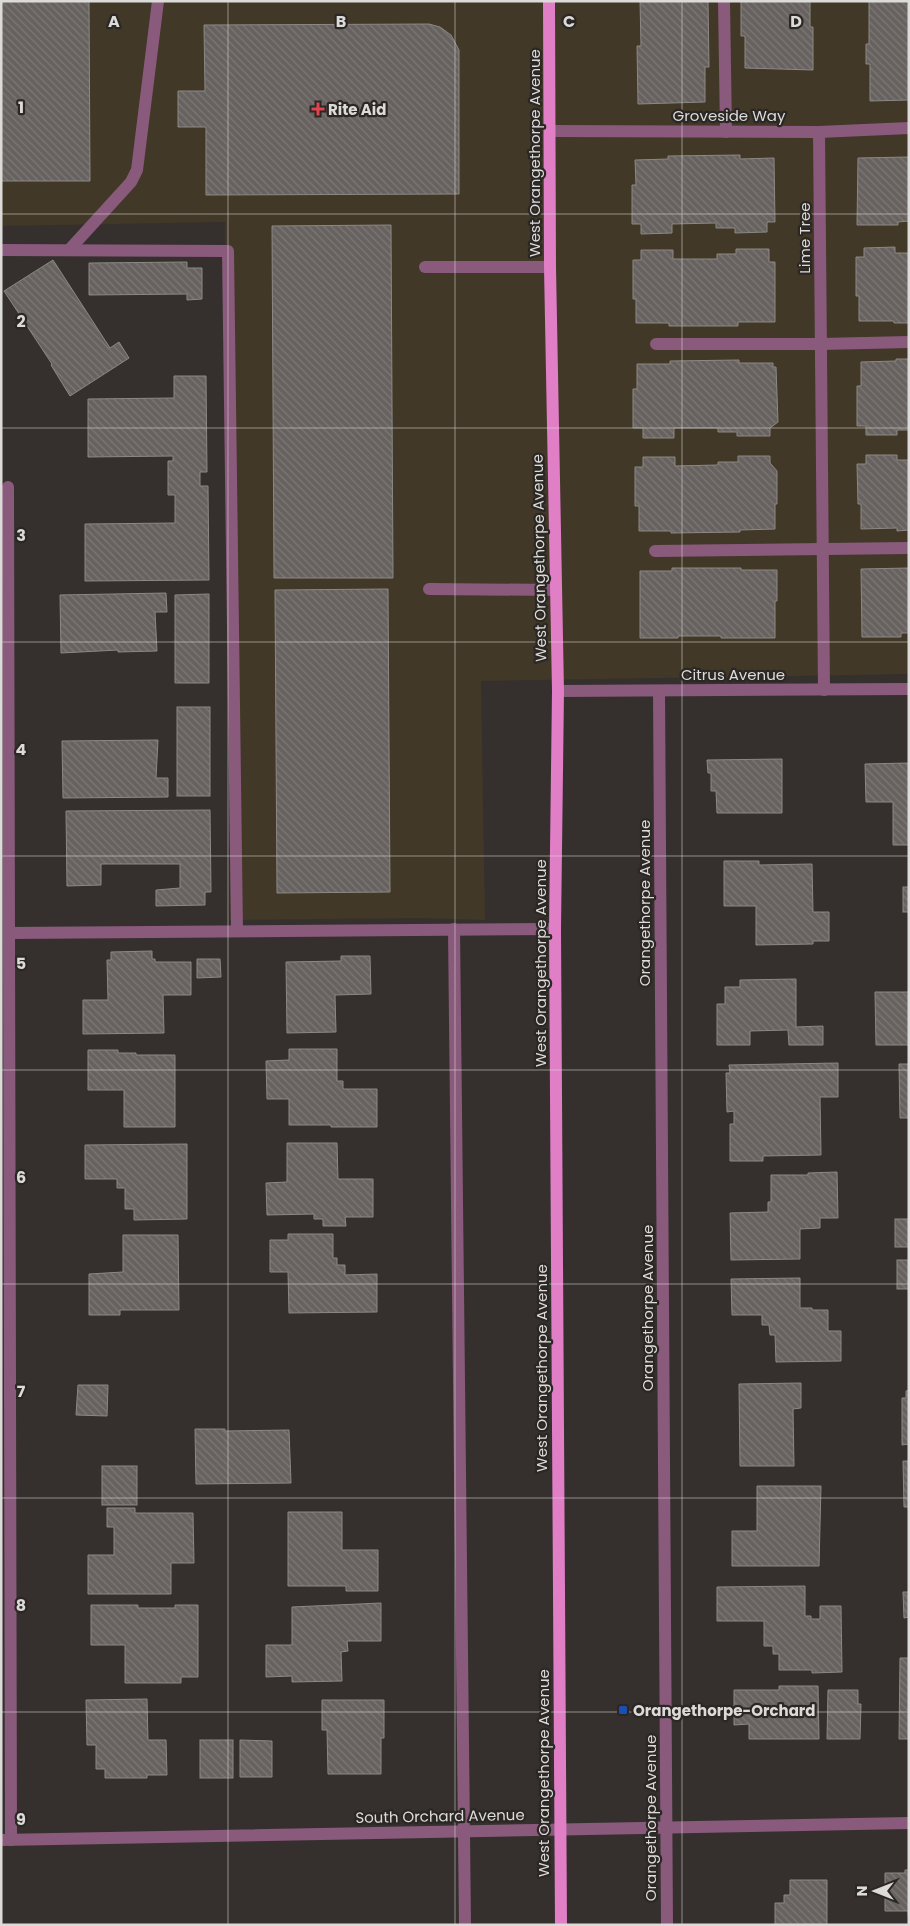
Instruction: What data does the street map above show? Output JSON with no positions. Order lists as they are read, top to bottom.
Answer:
{
  "streets": {
    "main road": ["West Orangethorpe Avenue"],
    "street": [
      "Groveside Way",
      "Lime Tree",
      "Citrus Avenue",
      "Orangethorpe Avenue",
      "South Orchard Avenue"
    ]
  },
  "crossings": [
    ["Groveside Way", "West Orangethorpe Avenue"],
    ["Groveside Way", "Lime Tree"],
    ["West Orangethorpe Avenue", "Citrus Avenue"],
    ["West Orangethorpe Avenue", "South Orchard Avenue"],
    ["Lime Tree", "Citrus Avenue"],
    ["Citrus Avenue", "Orangethorpe Avenue"],
    ["Orangethorpe Avenue", "South Orchard Avenue"]
  ],
  "places": {
    "health": ["Rite Aid"],
    "transit": ["Orangethorpe-Orchard"]
  },
  "north": "left",
  "grid": {
    "columns": [
      "A",
      "B",
      "C",
      "D"
    ],
    "rows": [
      "1",
      "2",
      "3",
      "4",
      "5",
      "6",
      "7",
      "8",
      "9"
    ]
  }
}
